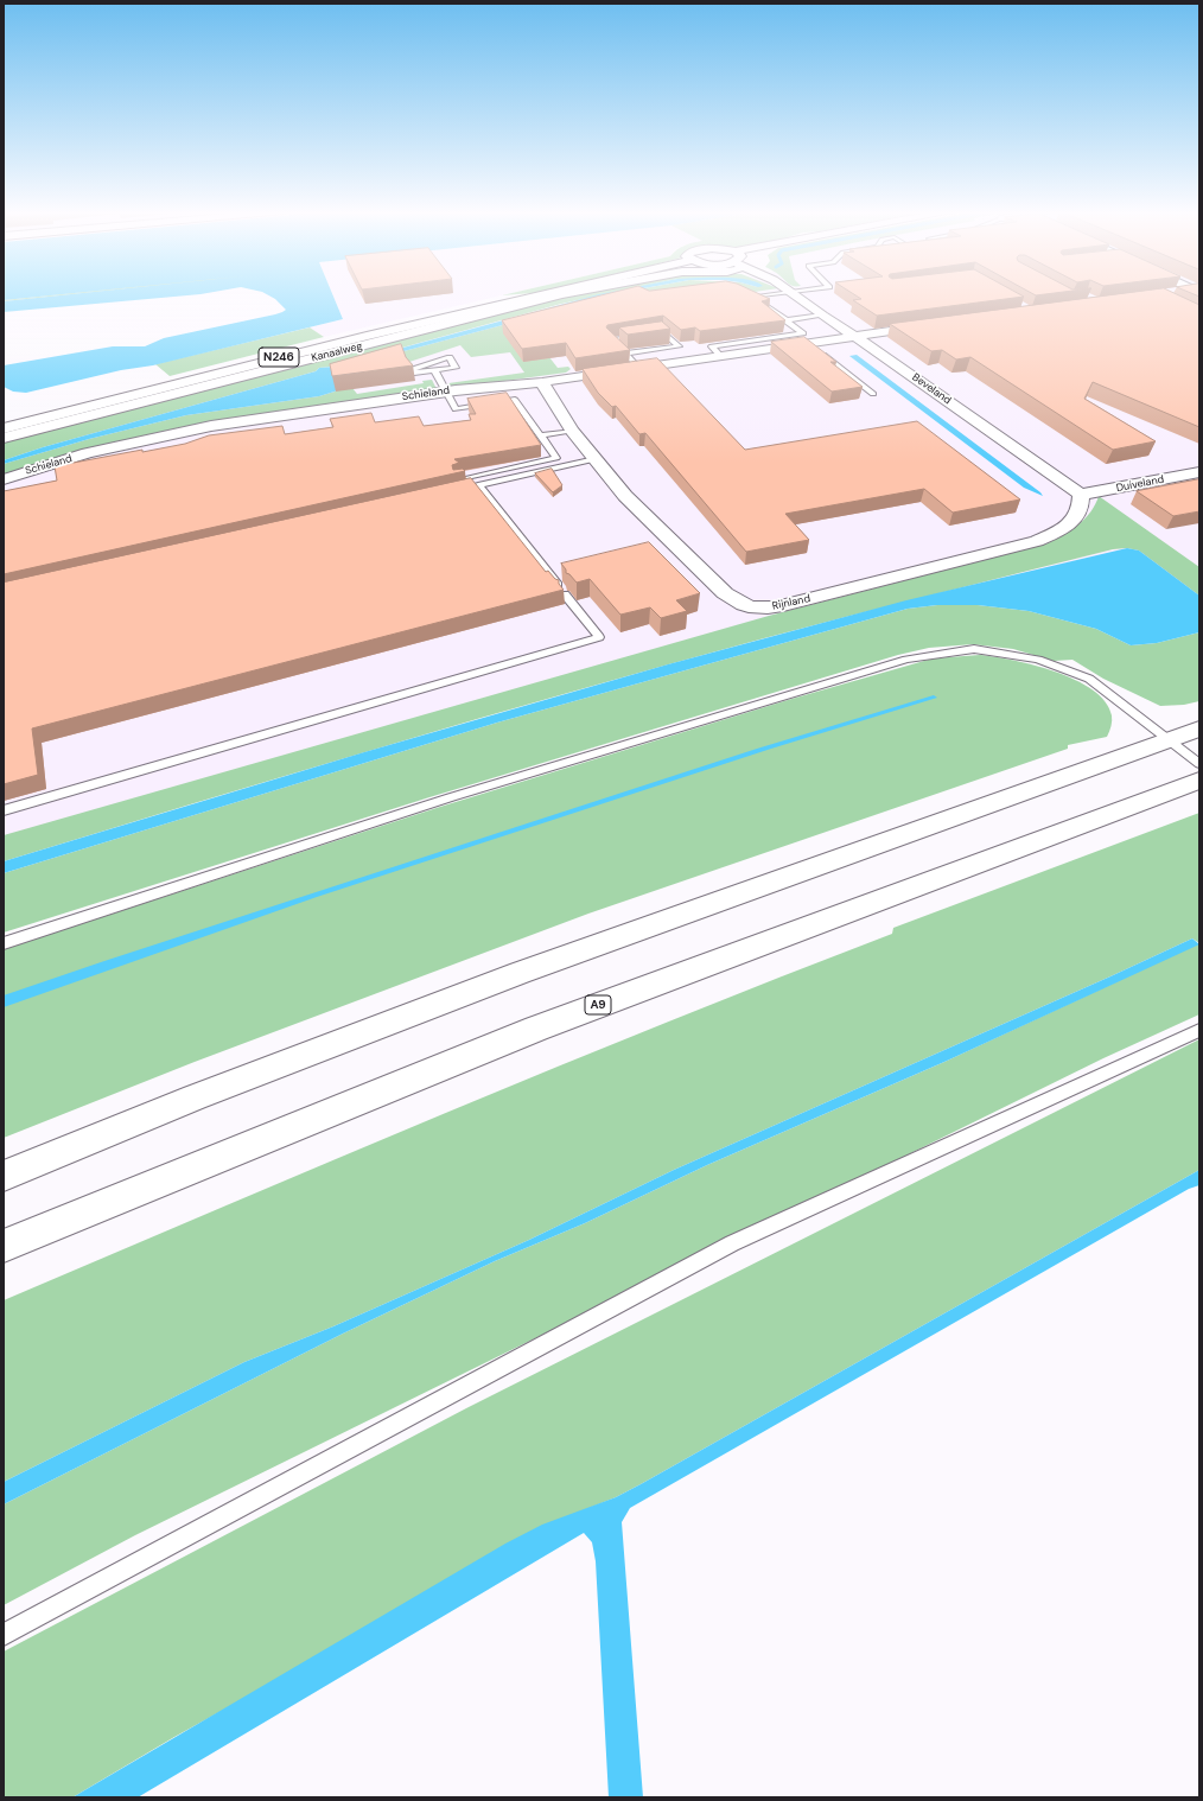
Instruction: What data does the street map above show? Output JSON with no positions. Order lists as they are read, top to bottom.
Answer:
{
  "streets": {
    "main road": [
      "Kanaalweg",
      "N246",
      "Beveland",
      "Schieland",
      "Duiveland",
      "Rijnland",
      "A9"
    ]
  },
  "crossings": [
    ["Beveland", "Schieland"],
    ["Beveland", "Duiveland"],
    ["Beveland", "Rijnland"],
    ["Schieland", "Rijnland"],
    ["Duiveland", "Rijnland"]
  ]
}
